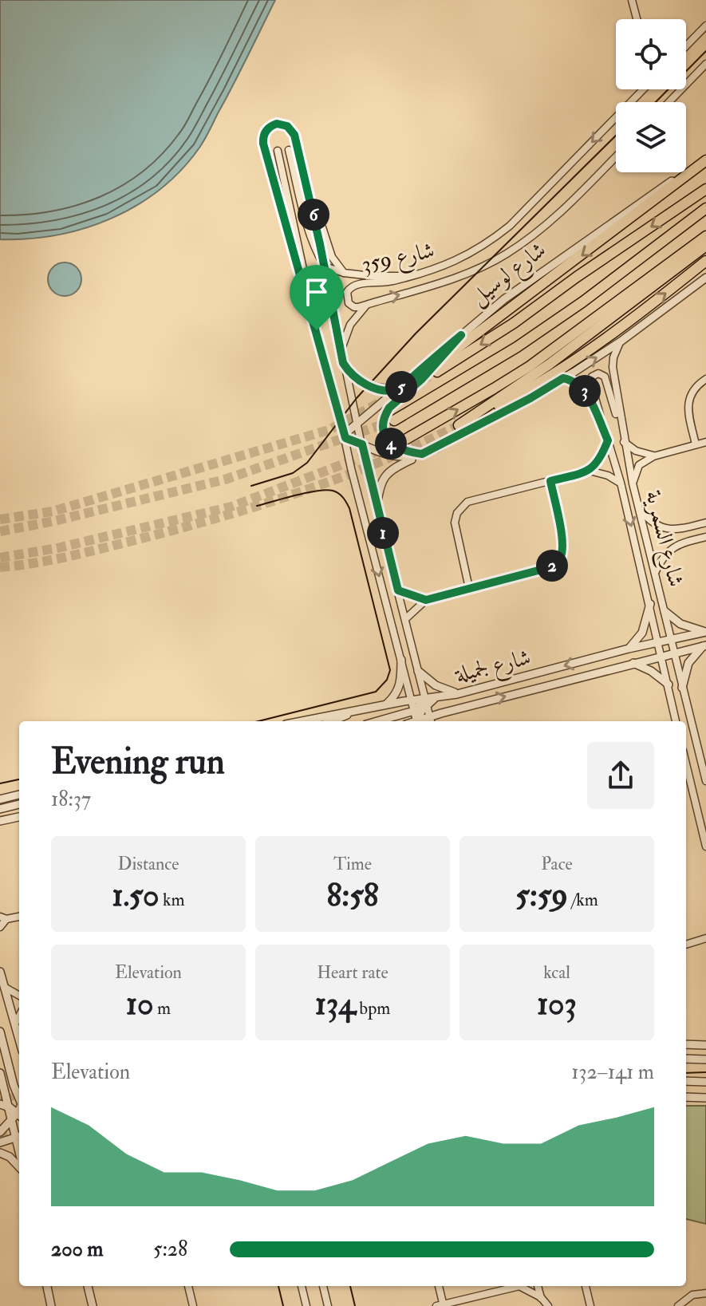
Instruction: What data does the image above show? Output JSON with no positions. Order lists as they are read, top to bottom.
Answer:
{
  "streets": {
    "street": [
      "شارع 359",
      "شارع لوسيل",
      "شارع السمرية",
      "شارع لجميلة"
    ]
  },
  "crossings": [
    ["شارع السمرية", "شارع لجميلة"]
  ],
  "page": {
    "pins": [
      "6",
      "5",
      "3",
      "4",
      "1",
      "2"
    ],
    "heading": ["Evening run", "18:37"],
    "stats": [
      ["Distance", "1.50 km"],
      ["Time", "8:58"],
      ["Pace", "5:59 /km"],
      ["Elevation", "10 m"],
      ["Heart rate", "134 bpm"],
      ["kcal", "103"]
    ],
    "chart": ["Elevation", "132–141 m"],
    "list": [
      {
        "name": "200 m",
        "note": "5:28"
      }
    ]
  }
}
